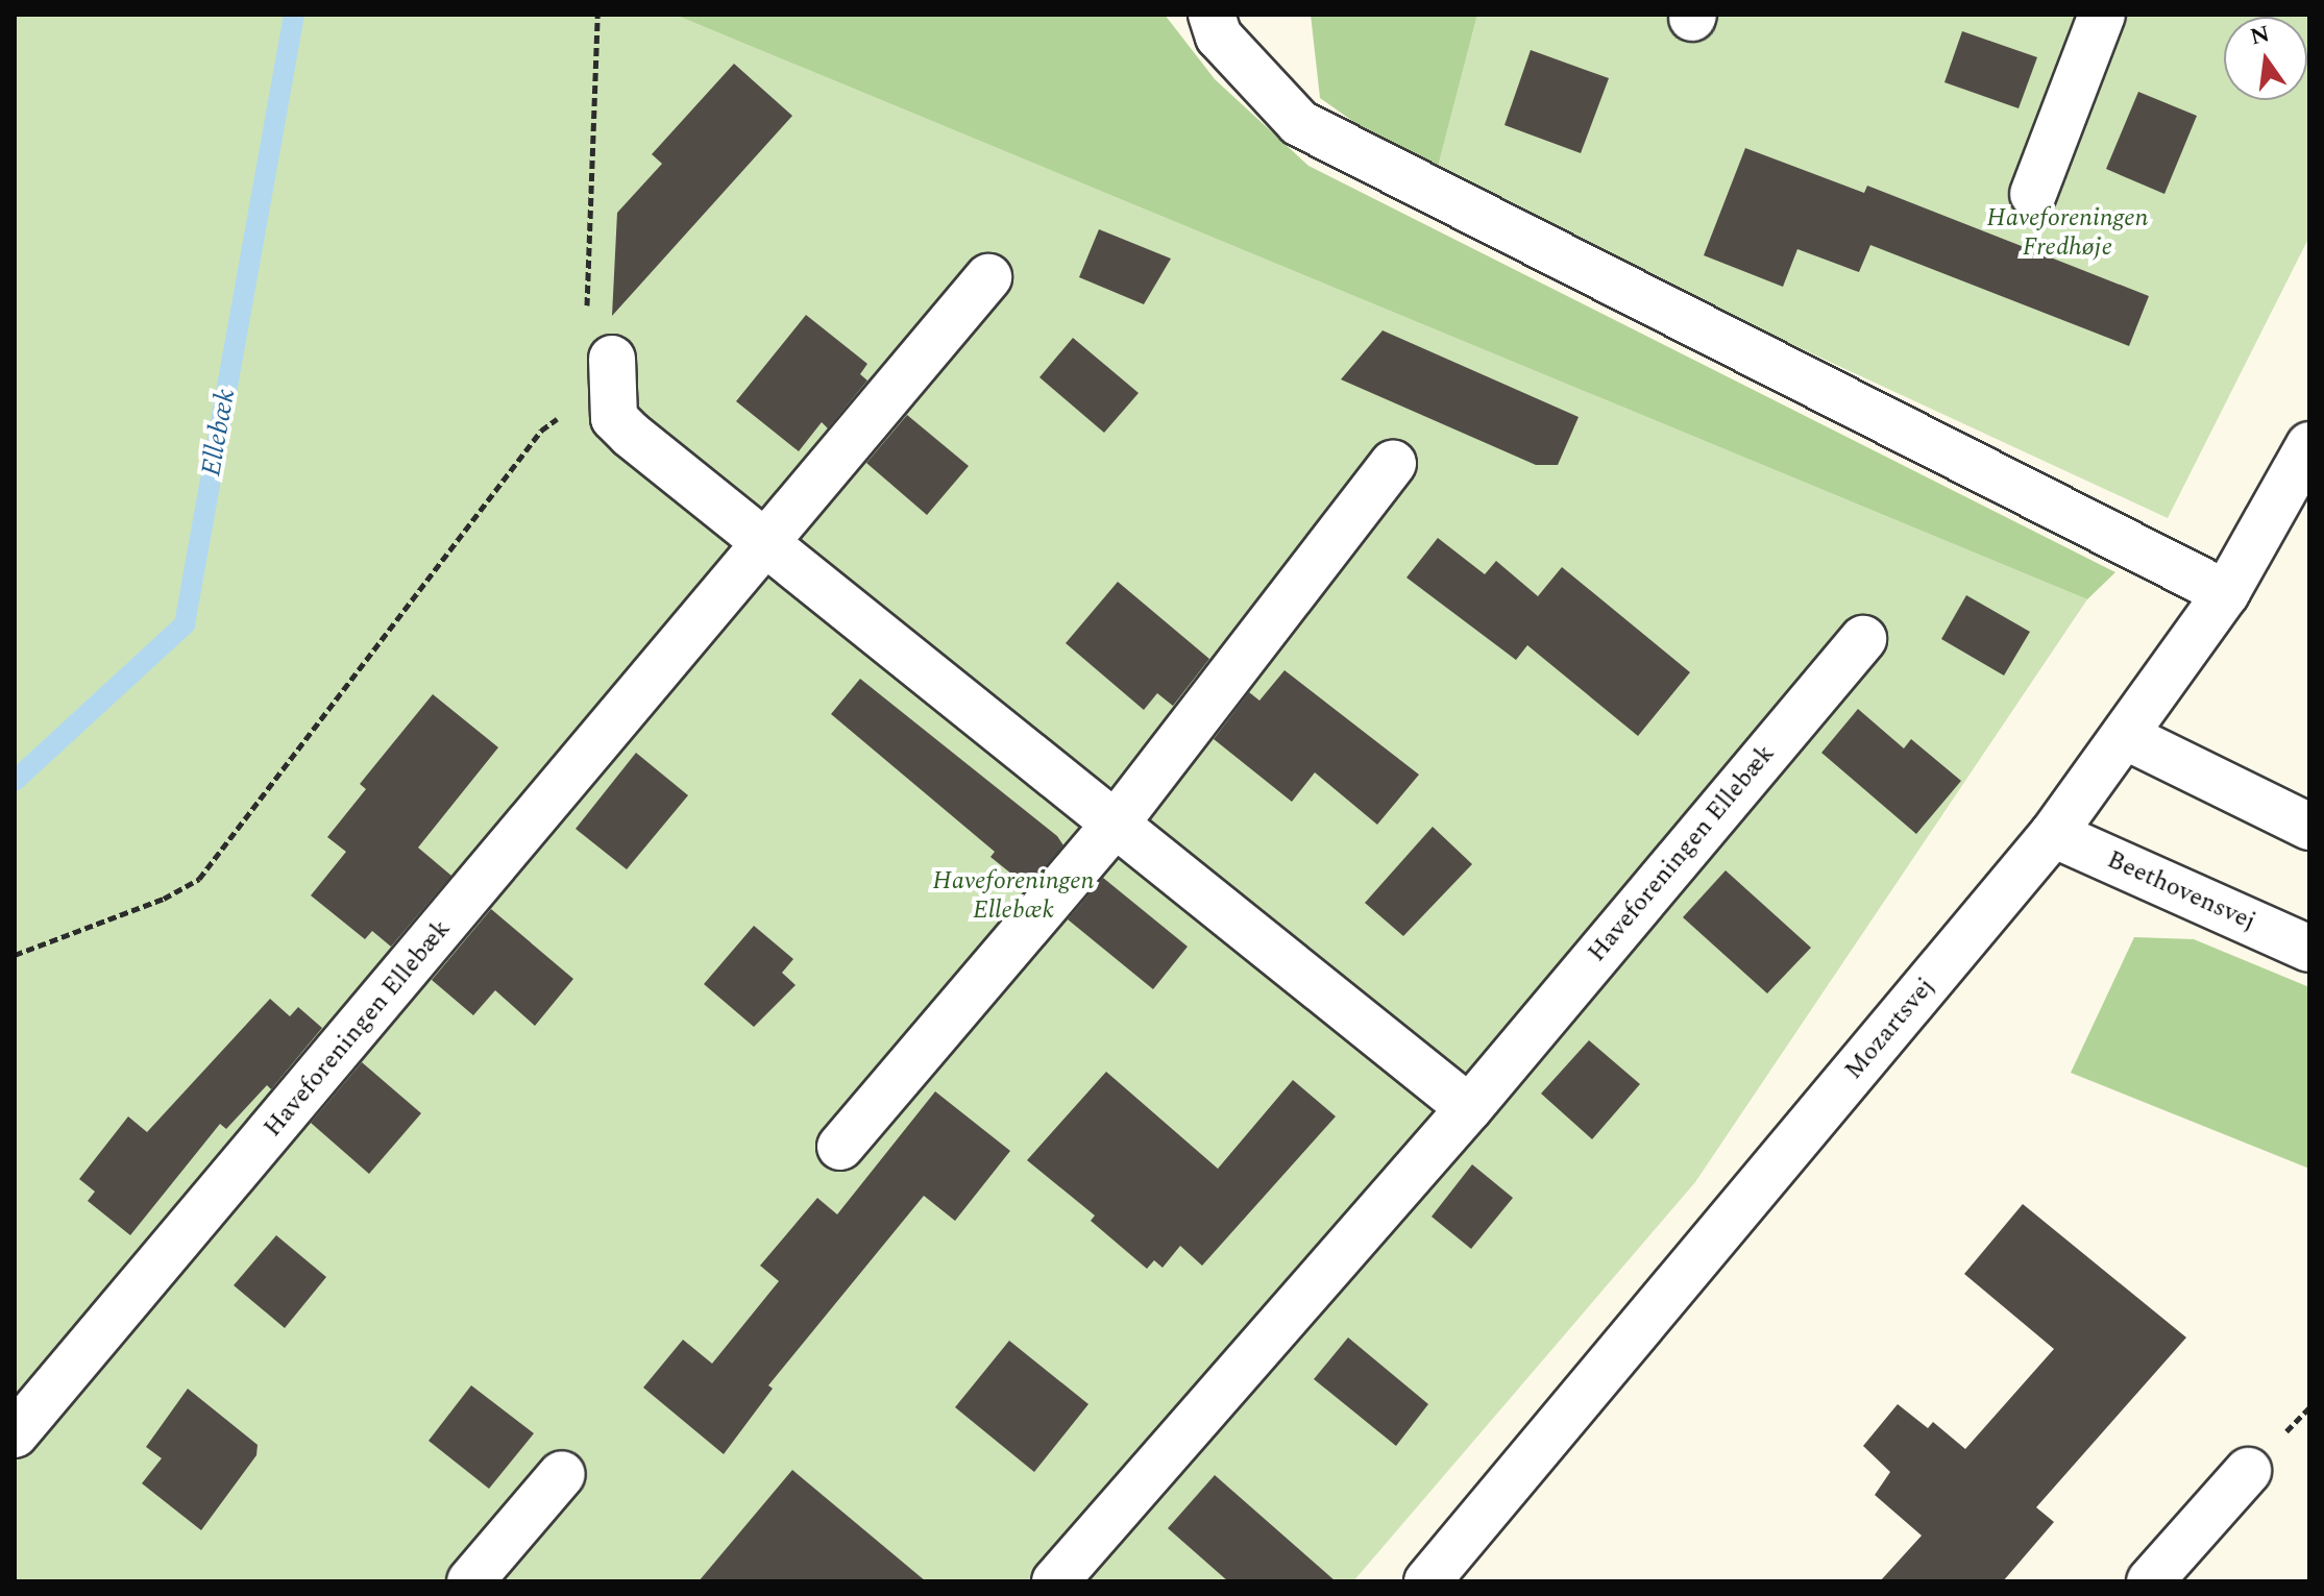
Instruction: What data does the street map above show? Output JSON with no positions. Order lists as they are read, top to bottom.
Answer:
{
  "streets": {
    "street": ["Haveforeningen Ellebæk", "Beethovensvej", "Mozartsvej"]
  },
  "crossings": [
    ["Beethovensvej", "Mozartsvej"]
  ],
  "water": ["Ellebæk"],
  "parks": ["Haveforeningen Fredhøje", "Haveforeningen Ellebæk"],
  "north": "top"
}
